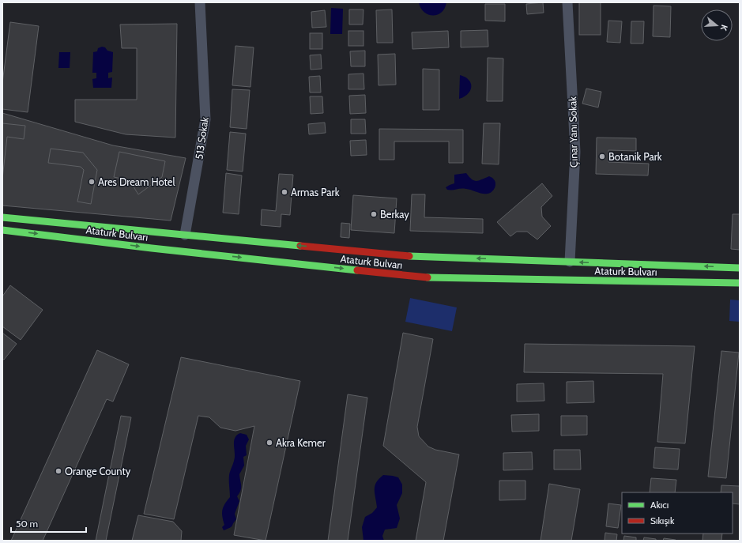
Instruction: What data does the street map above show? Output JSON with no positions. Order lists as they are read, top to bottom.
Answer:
{
  "streets": {
    "main road": ["Ataturk Bulvarı"],
    "street": ["Çınar Yanı Sokak", "513 Sokak"]
  },
  "crossings": [
    ["Çınar Yanı Sokak", "Ataturk Bulvarı"],
    ["513 Sokak", "Ataturk Bulvarı"]
  ],
  "places": [
    "Botanik Park",
    "Ares Dream Hotel",
    "Armas Park",
    "Berkay",
    "Akra Kemer",
    "Orange County"
  ],
  "legend": ["Akıcı", "Sıkışık"],
  "scale_bar": "50 m",
  "north": "right"
}
